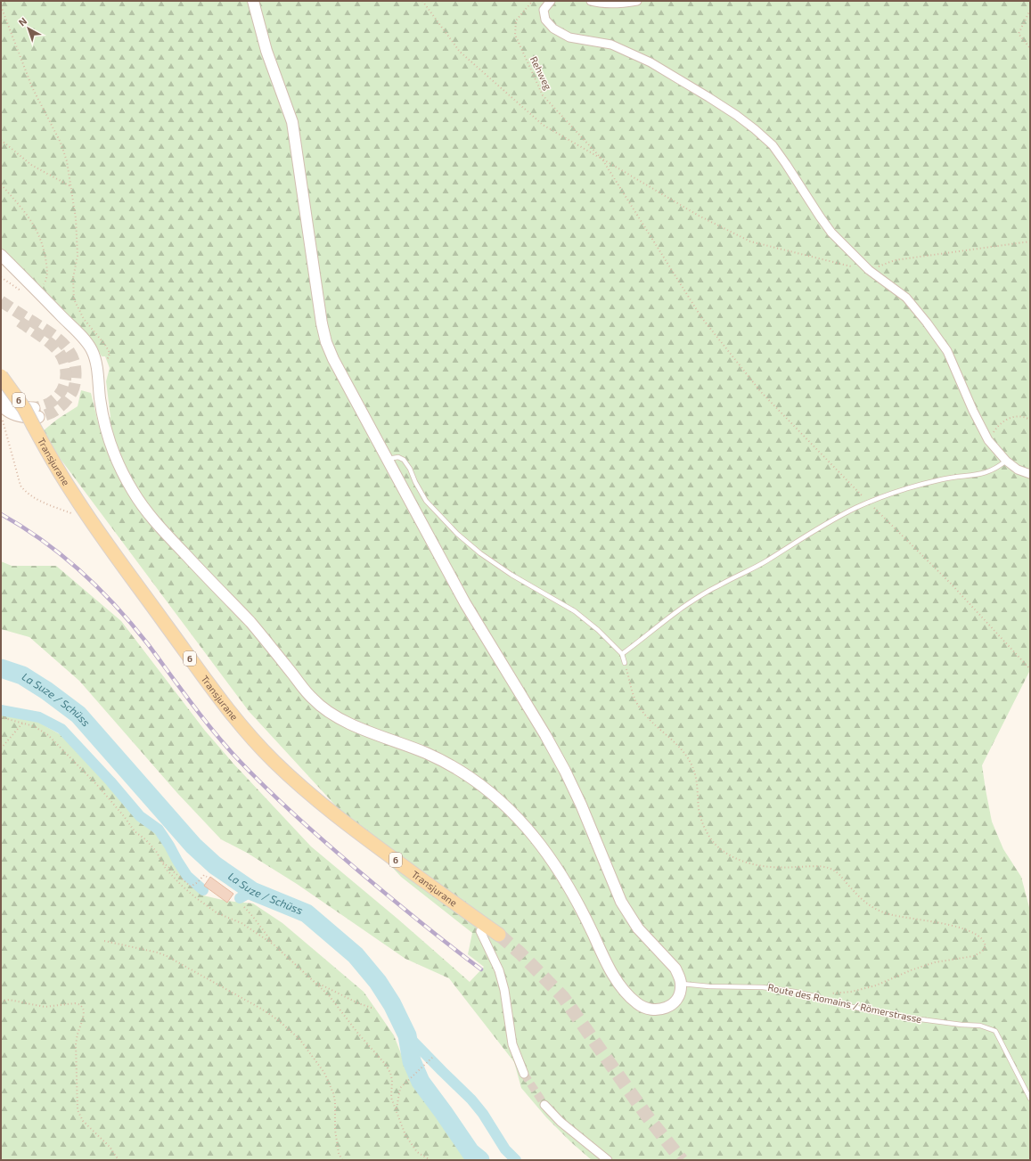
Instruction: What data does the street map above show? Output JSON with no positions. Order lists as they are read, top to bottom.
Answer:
{
  "streets": {
    "main road": ["6", "Transjurane"],
    "lane": ["Route des Romains / Römerstrasse"],
    "path": ["Rehweg"]
  },
  "water": ["La Suze / Schüss"],
  "north": "top left"
}
